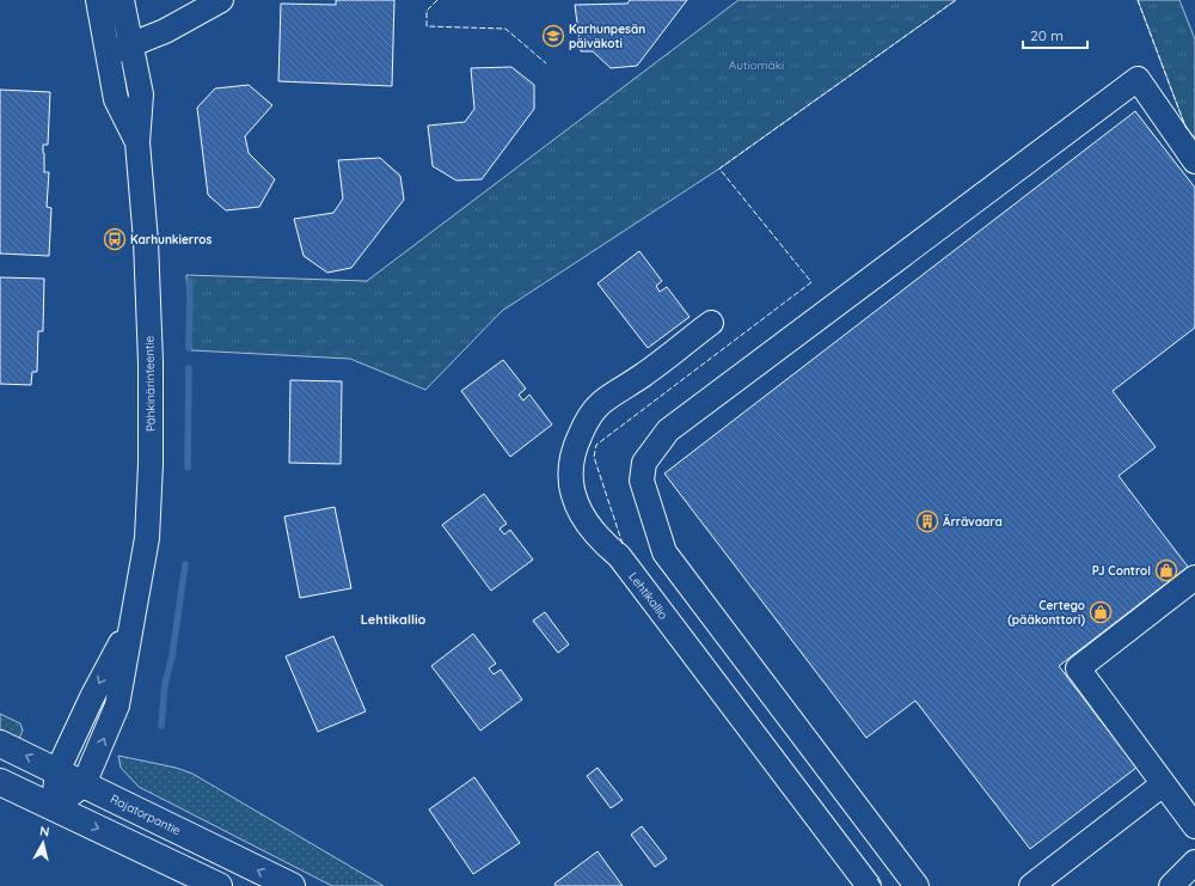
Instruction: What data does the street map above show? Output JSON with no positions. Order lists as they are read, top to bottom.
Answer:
{
  "streets": {
    "main road": ["Rajatorpantie"],
    "street": ["Pähkinärinteentie", "Lehtikallio"]
  },
  "crossings": [
    ["Pähkinärinteentie", "Rajatorpantie"]
  ],
  "districts": ["Lehtikallio"],
  "parks": ["Autiomäki"],
  "places": {
    "school or university": ["Karhunpesän päiväkoti"],
    "bus stop": ["Karhunkierros"],
    "building": ["Ärrävaara"],
    "shop": ["PJ Control", "Certego (pääkonttori)"]
  },
  "scale_bar": "20 m",
  "north": "top"
}
